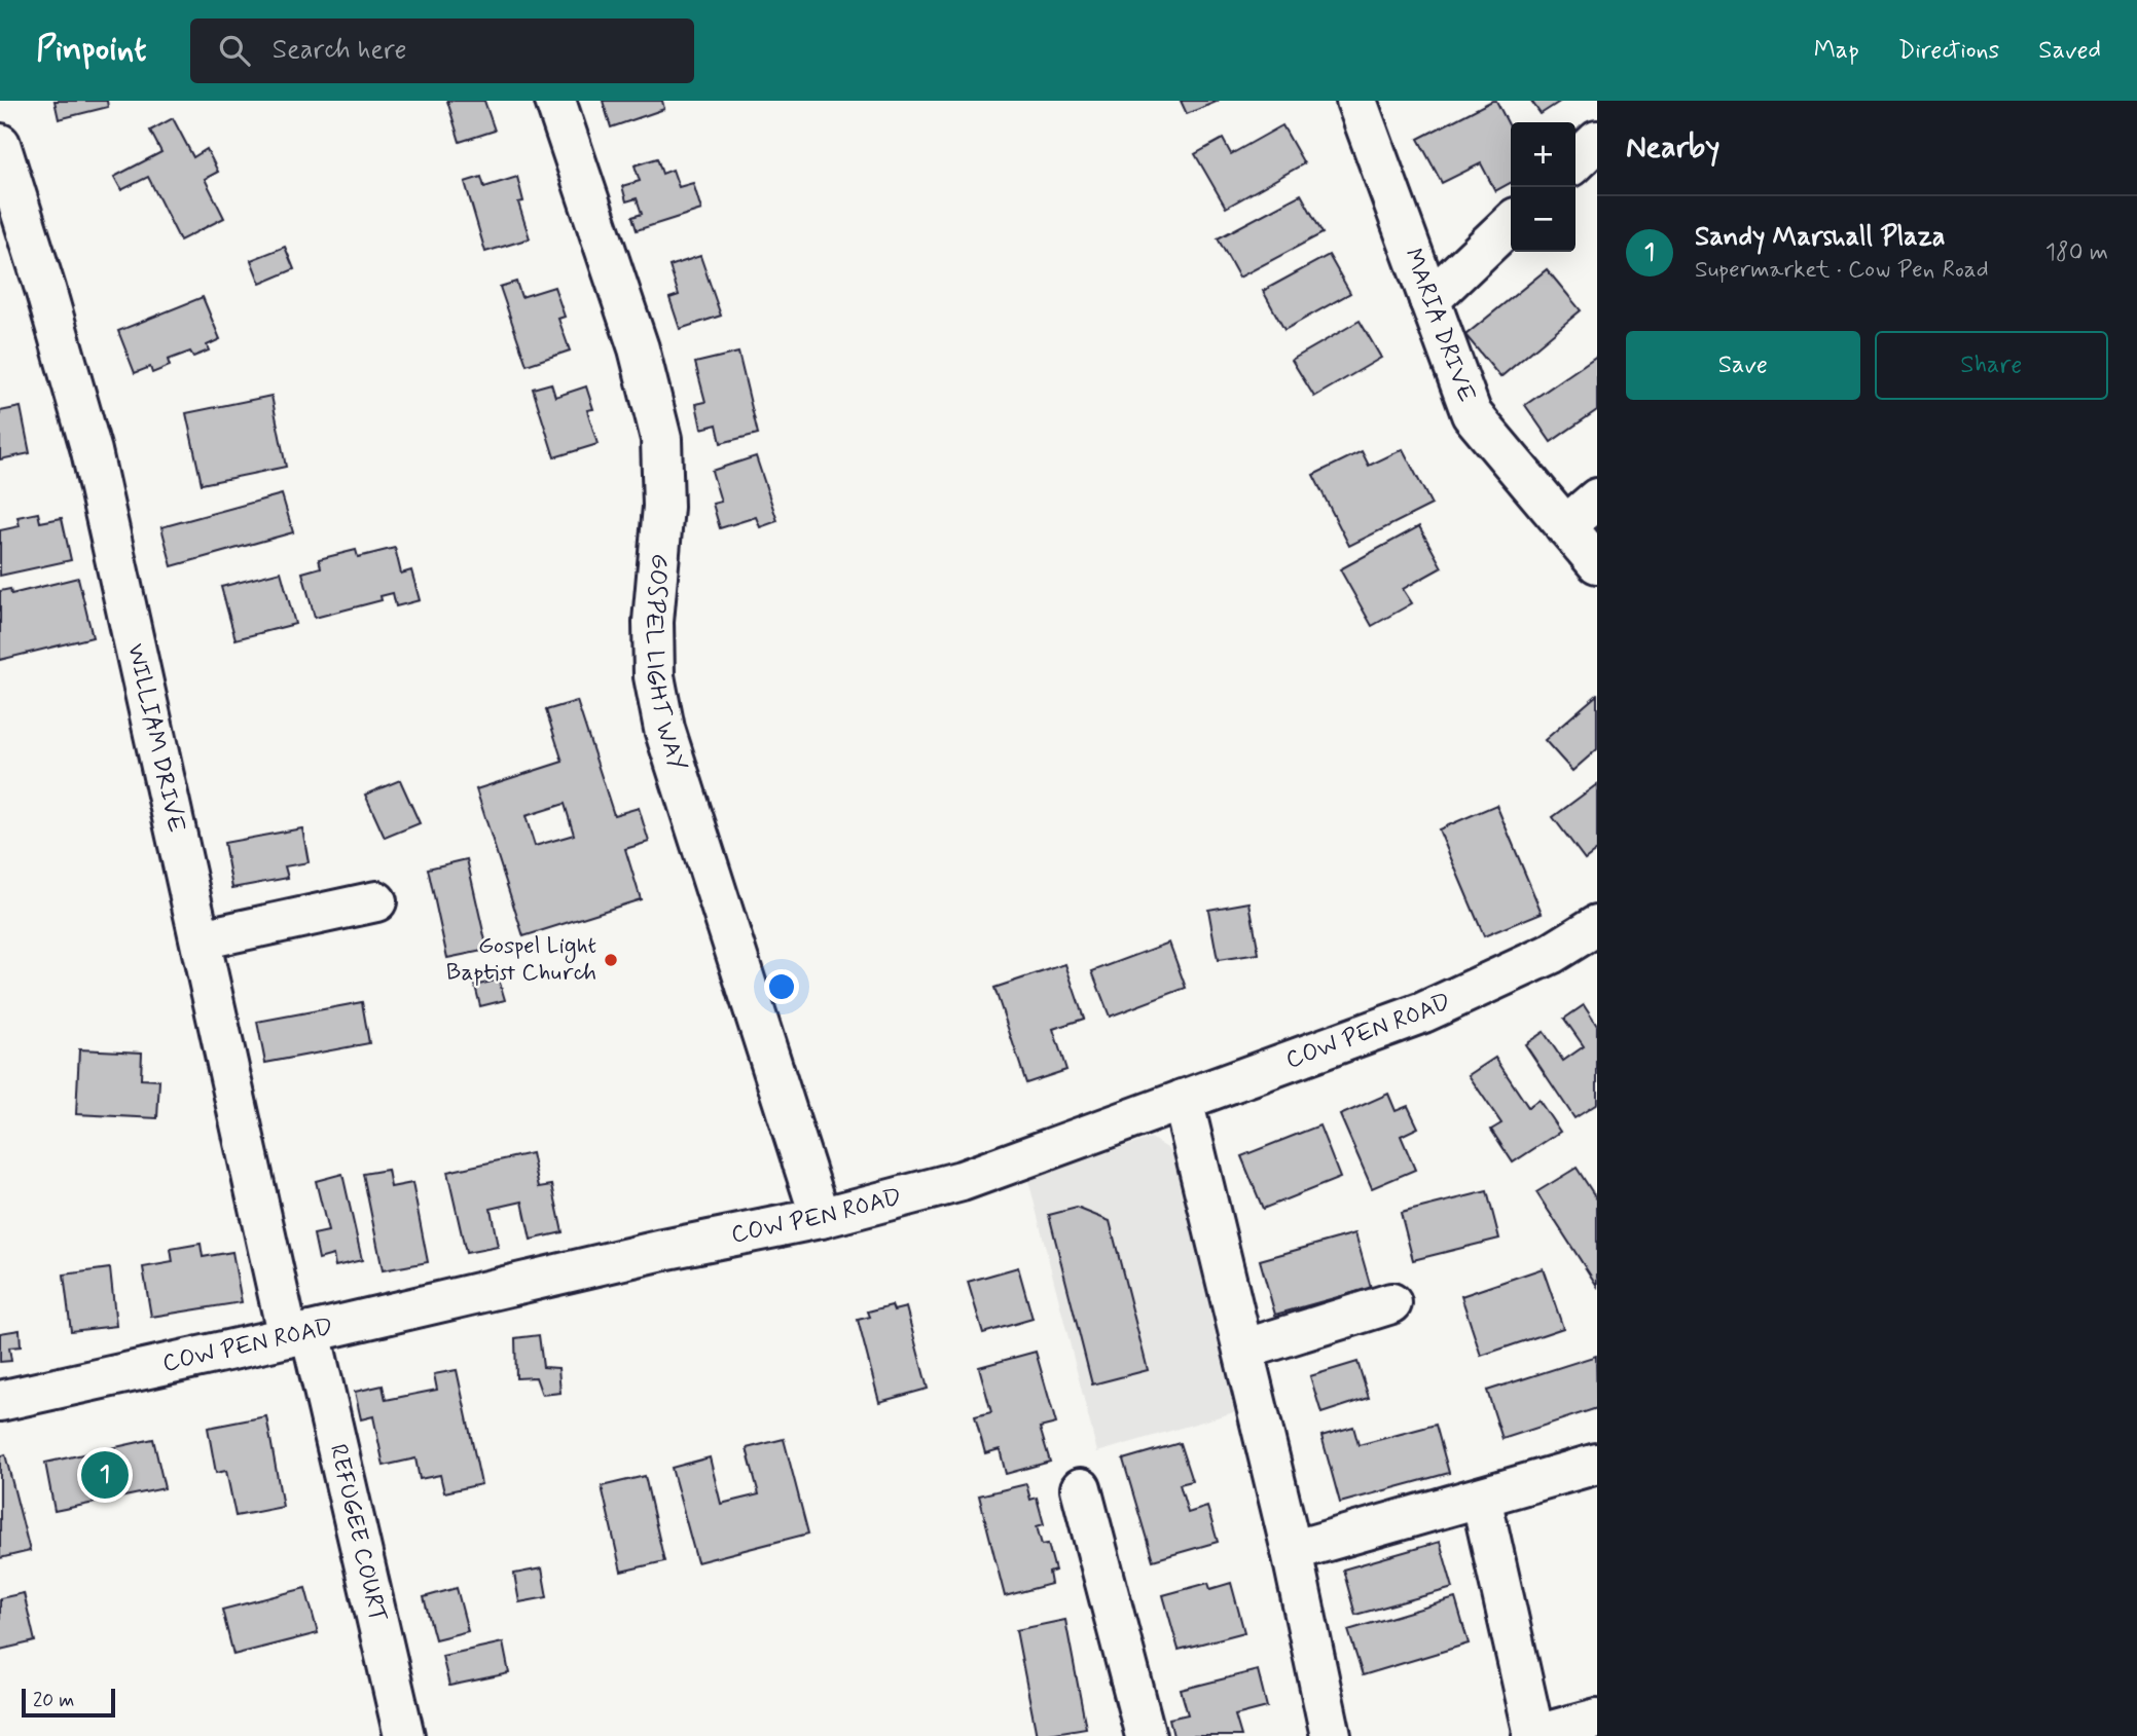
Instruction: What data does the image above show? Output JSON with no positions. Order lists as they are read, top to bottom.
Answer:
{
  "streets": {
    "street": [
      "MARIA DRIVE",
      "GOSPEL LIGHT WAY",
      "WILLIAM DRIVE",
      "COW PEN ROAD",
      "REFUGEE COURT"
    ]
  },
  "crossings": [
    ["GOSPEL LIGHT WAY", "COW PEN ROAD"],
    ["WILLIAM DRIVE", "COW PEN ROAD"],
    ["WILLIAM DRIVE", "REFUGEE COURT"],
    ["COW PEN ROAD", "REFUGEE COURT"]
  ],
  "places": ["Gospel Light Baptist Church"],
  "scale_bar": "20 m",
  "page": {
    "header": "Pinpoint",
    "search": "Search here",
    "nav": ["Map", "Directions", "Saved"],
    "heading": "Nearby",
    "map_buttons": ["+", "−"],
    "list": [
      {
        "mark": "1",
        "name": "Sandy Marshall Plaza",
        "note": "Supermarket · Cow Pen Road",
        "value": "180 m"
      }
    ],
    "buttons": ["Save", "Share"],
    "pins": "1",
    "scale": "20 m"
  }
}
